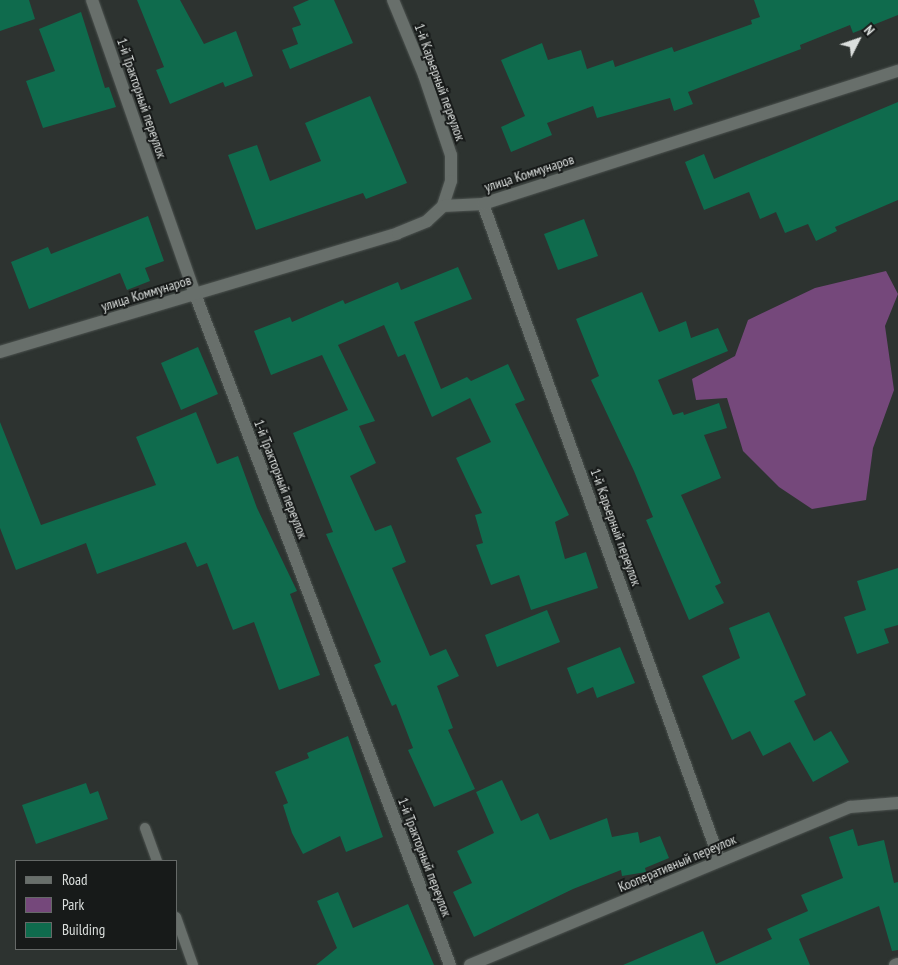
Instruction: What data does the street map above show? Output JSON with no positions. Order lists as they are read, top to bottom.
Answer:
{
  "streets": {
    "street": [
      "1-й Карьерный переулок",
      "1-й Тракторный переулок",
      "улица Коммунаров",
      "Кооперативный переулок"
    ]
  },
  "crossings": [
    ["1-й Карьерный переулок", "улица Коммунаров"],
    ["1-й Карьерный переулок", "Кооперативный переулок"],
    ["1-й Тракторный переулок", "улица Коммунаров"]
  ],
  "legend": ["Road", "Park", "Building"],
  "north": "top right"
}
